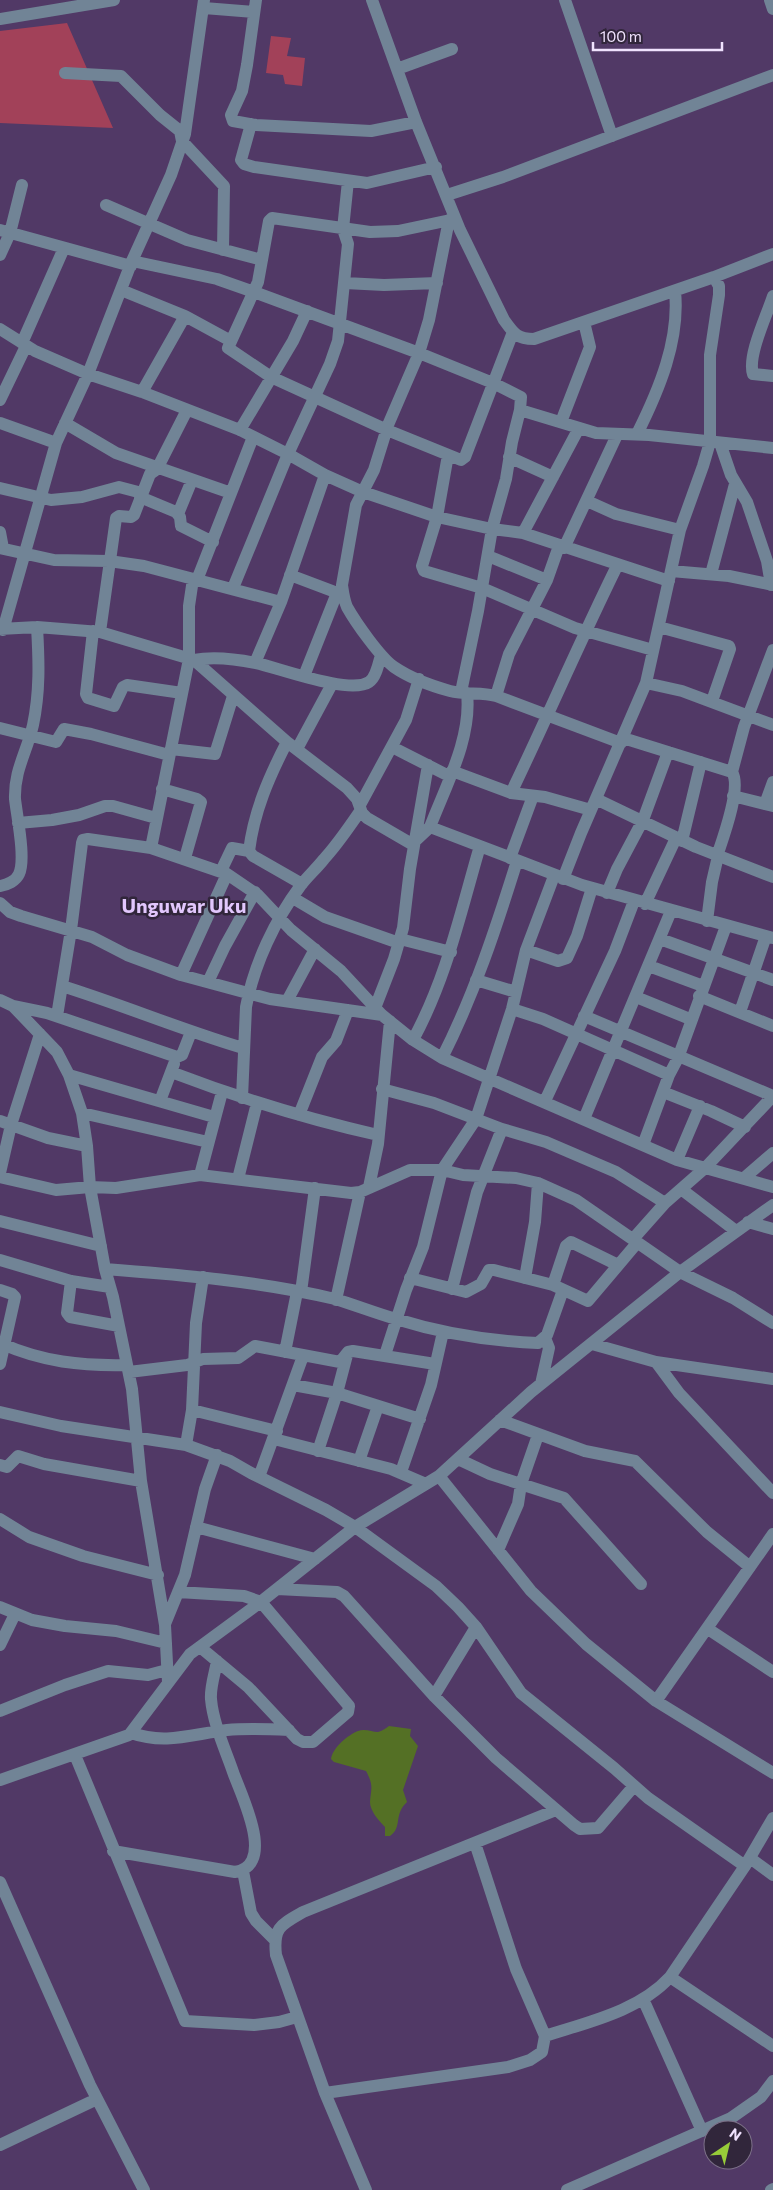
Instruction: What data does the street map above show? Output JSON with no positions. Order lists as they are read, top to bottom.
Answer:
{
  "districts": ["Unguwar Uku"],
  "scale_bar": "100 m",
  "north": "top right"
}
